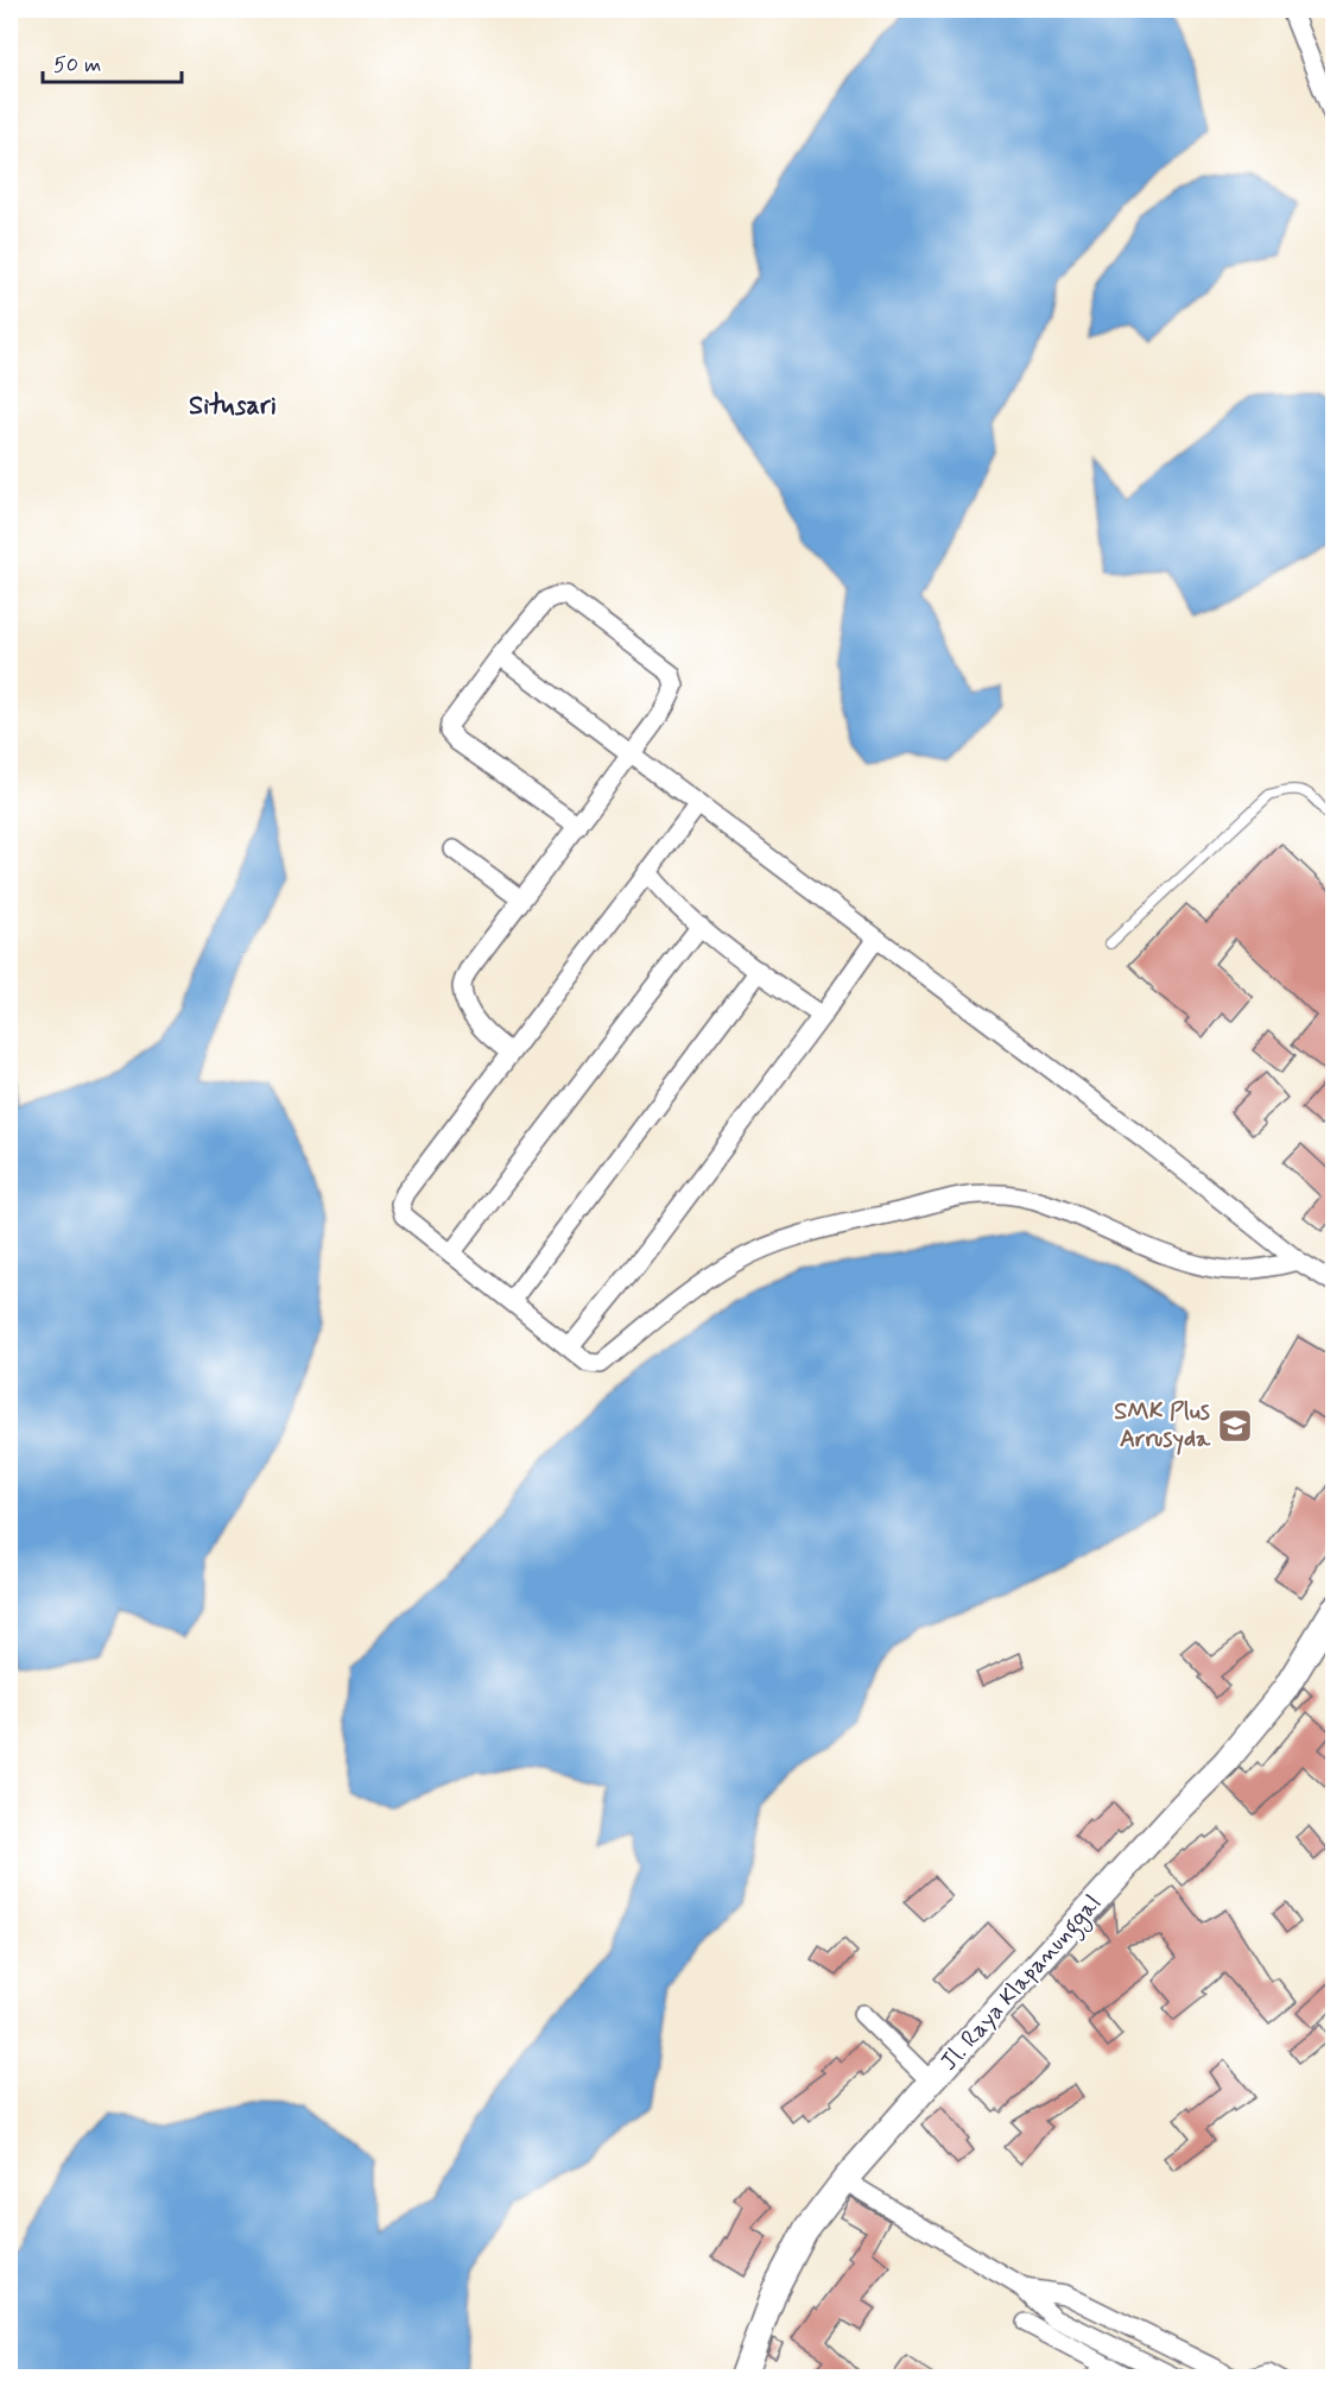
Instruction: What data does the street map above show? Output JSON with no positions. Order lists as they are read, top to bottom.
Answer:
{
  "streets": {
    "street": ["Jl. Raya Klapanunggal"]
  },
  "districts": ["Situsari"],
  "places": {
    "school or university": ["SMK Plus Arrusyda"]
  },
  "scale_bar": "50 m"
}
